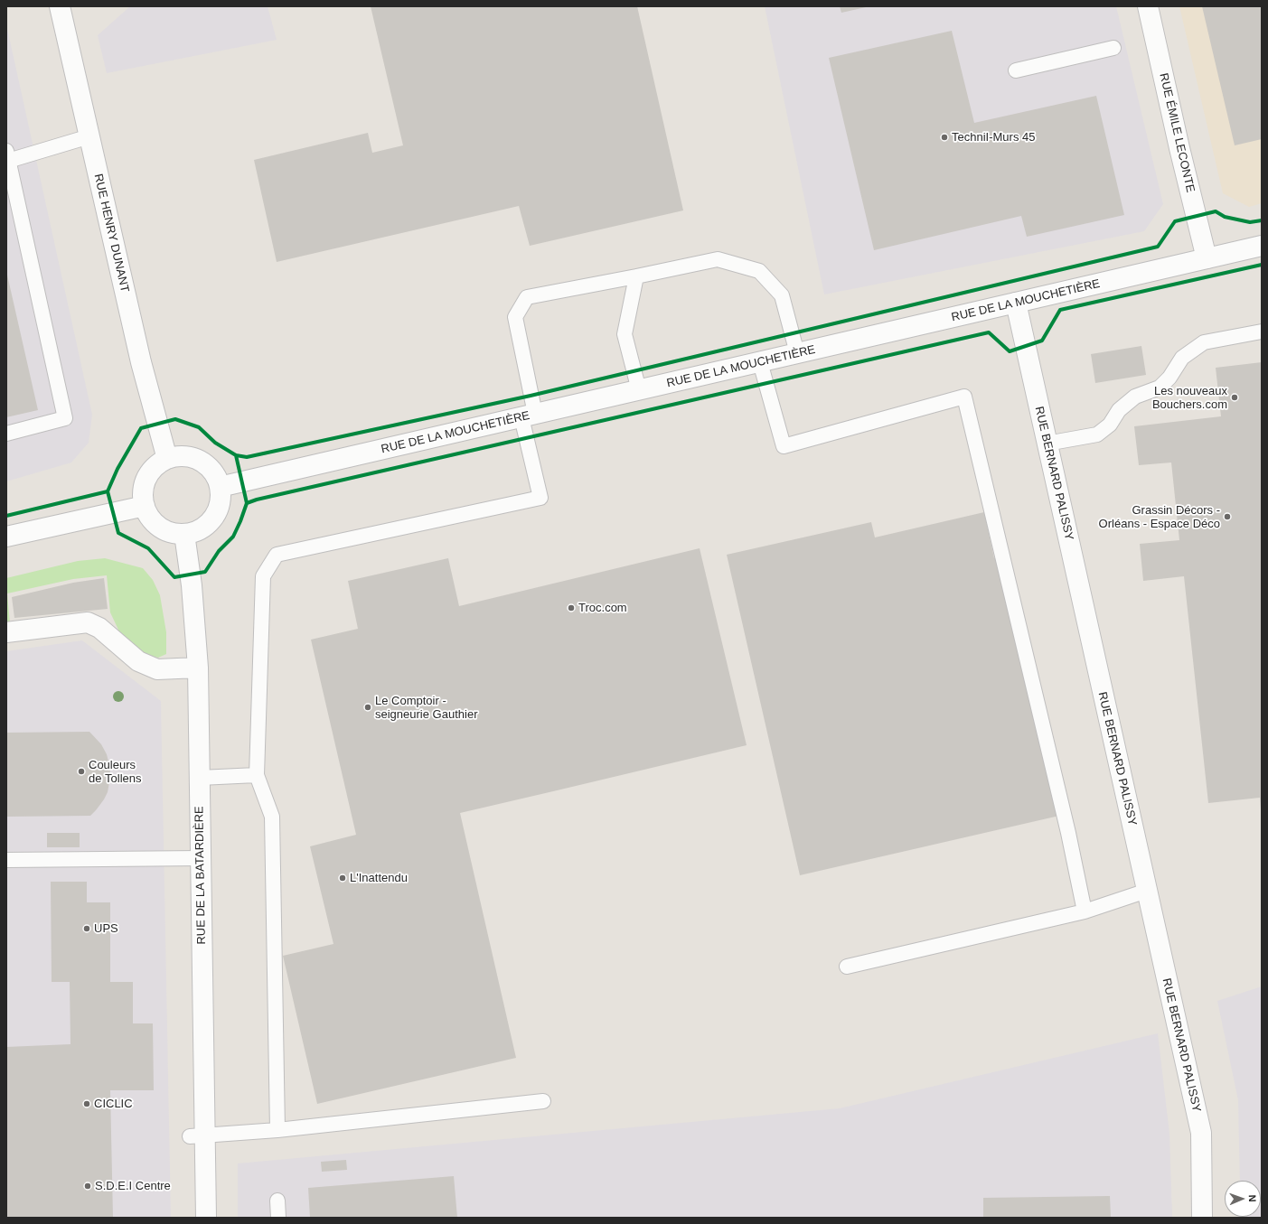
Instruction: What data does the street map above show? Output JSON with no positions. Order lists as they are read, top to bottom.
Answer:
{
  "streets": {
    "street": [
      "RUE ÉMILE LECONTE",
      "RUE HENRY DUNANT",
      "RUE DE LA MOUCHETIÈRE",
      "RUE BERNARD PALISSY",
      "RUE DE LA BATARDIÈRE"
    ]
  },
  "crossings": [
    ["RUE ÉMILE LECONTE", "RUE DE LA MOUCHETIÈRE"],
    ["RUE HENRY DUNANT", "RUE DE LA MOUCHETIÈRE"],
    ["RUE HENRY DUNANT", "RUE DE LA BATARDIÈRE"],
    ["RUE DE LA MOUCHETIÈRE", "RUE BERNARD PALISSY"],
    ["RUE DE LA MOUCHETIÈRE", "RUE DE LA BATARDIÈRE"]
  ],
  "places": [
    "TechniI-Murs 45",
    "Les nouveaux Bouchers.com",
    "Grassin Décors - Orléans - Espace Déco",
    "Troc.com",
    "Le Comptoir - seigneurie Gauthier",
    "Couleurs de Tollens",
    "L'Inattendu",
    "UPS",
    "CICLIC",
    "S.D.E.I Centre"
  ],
  "north": "right"
}
